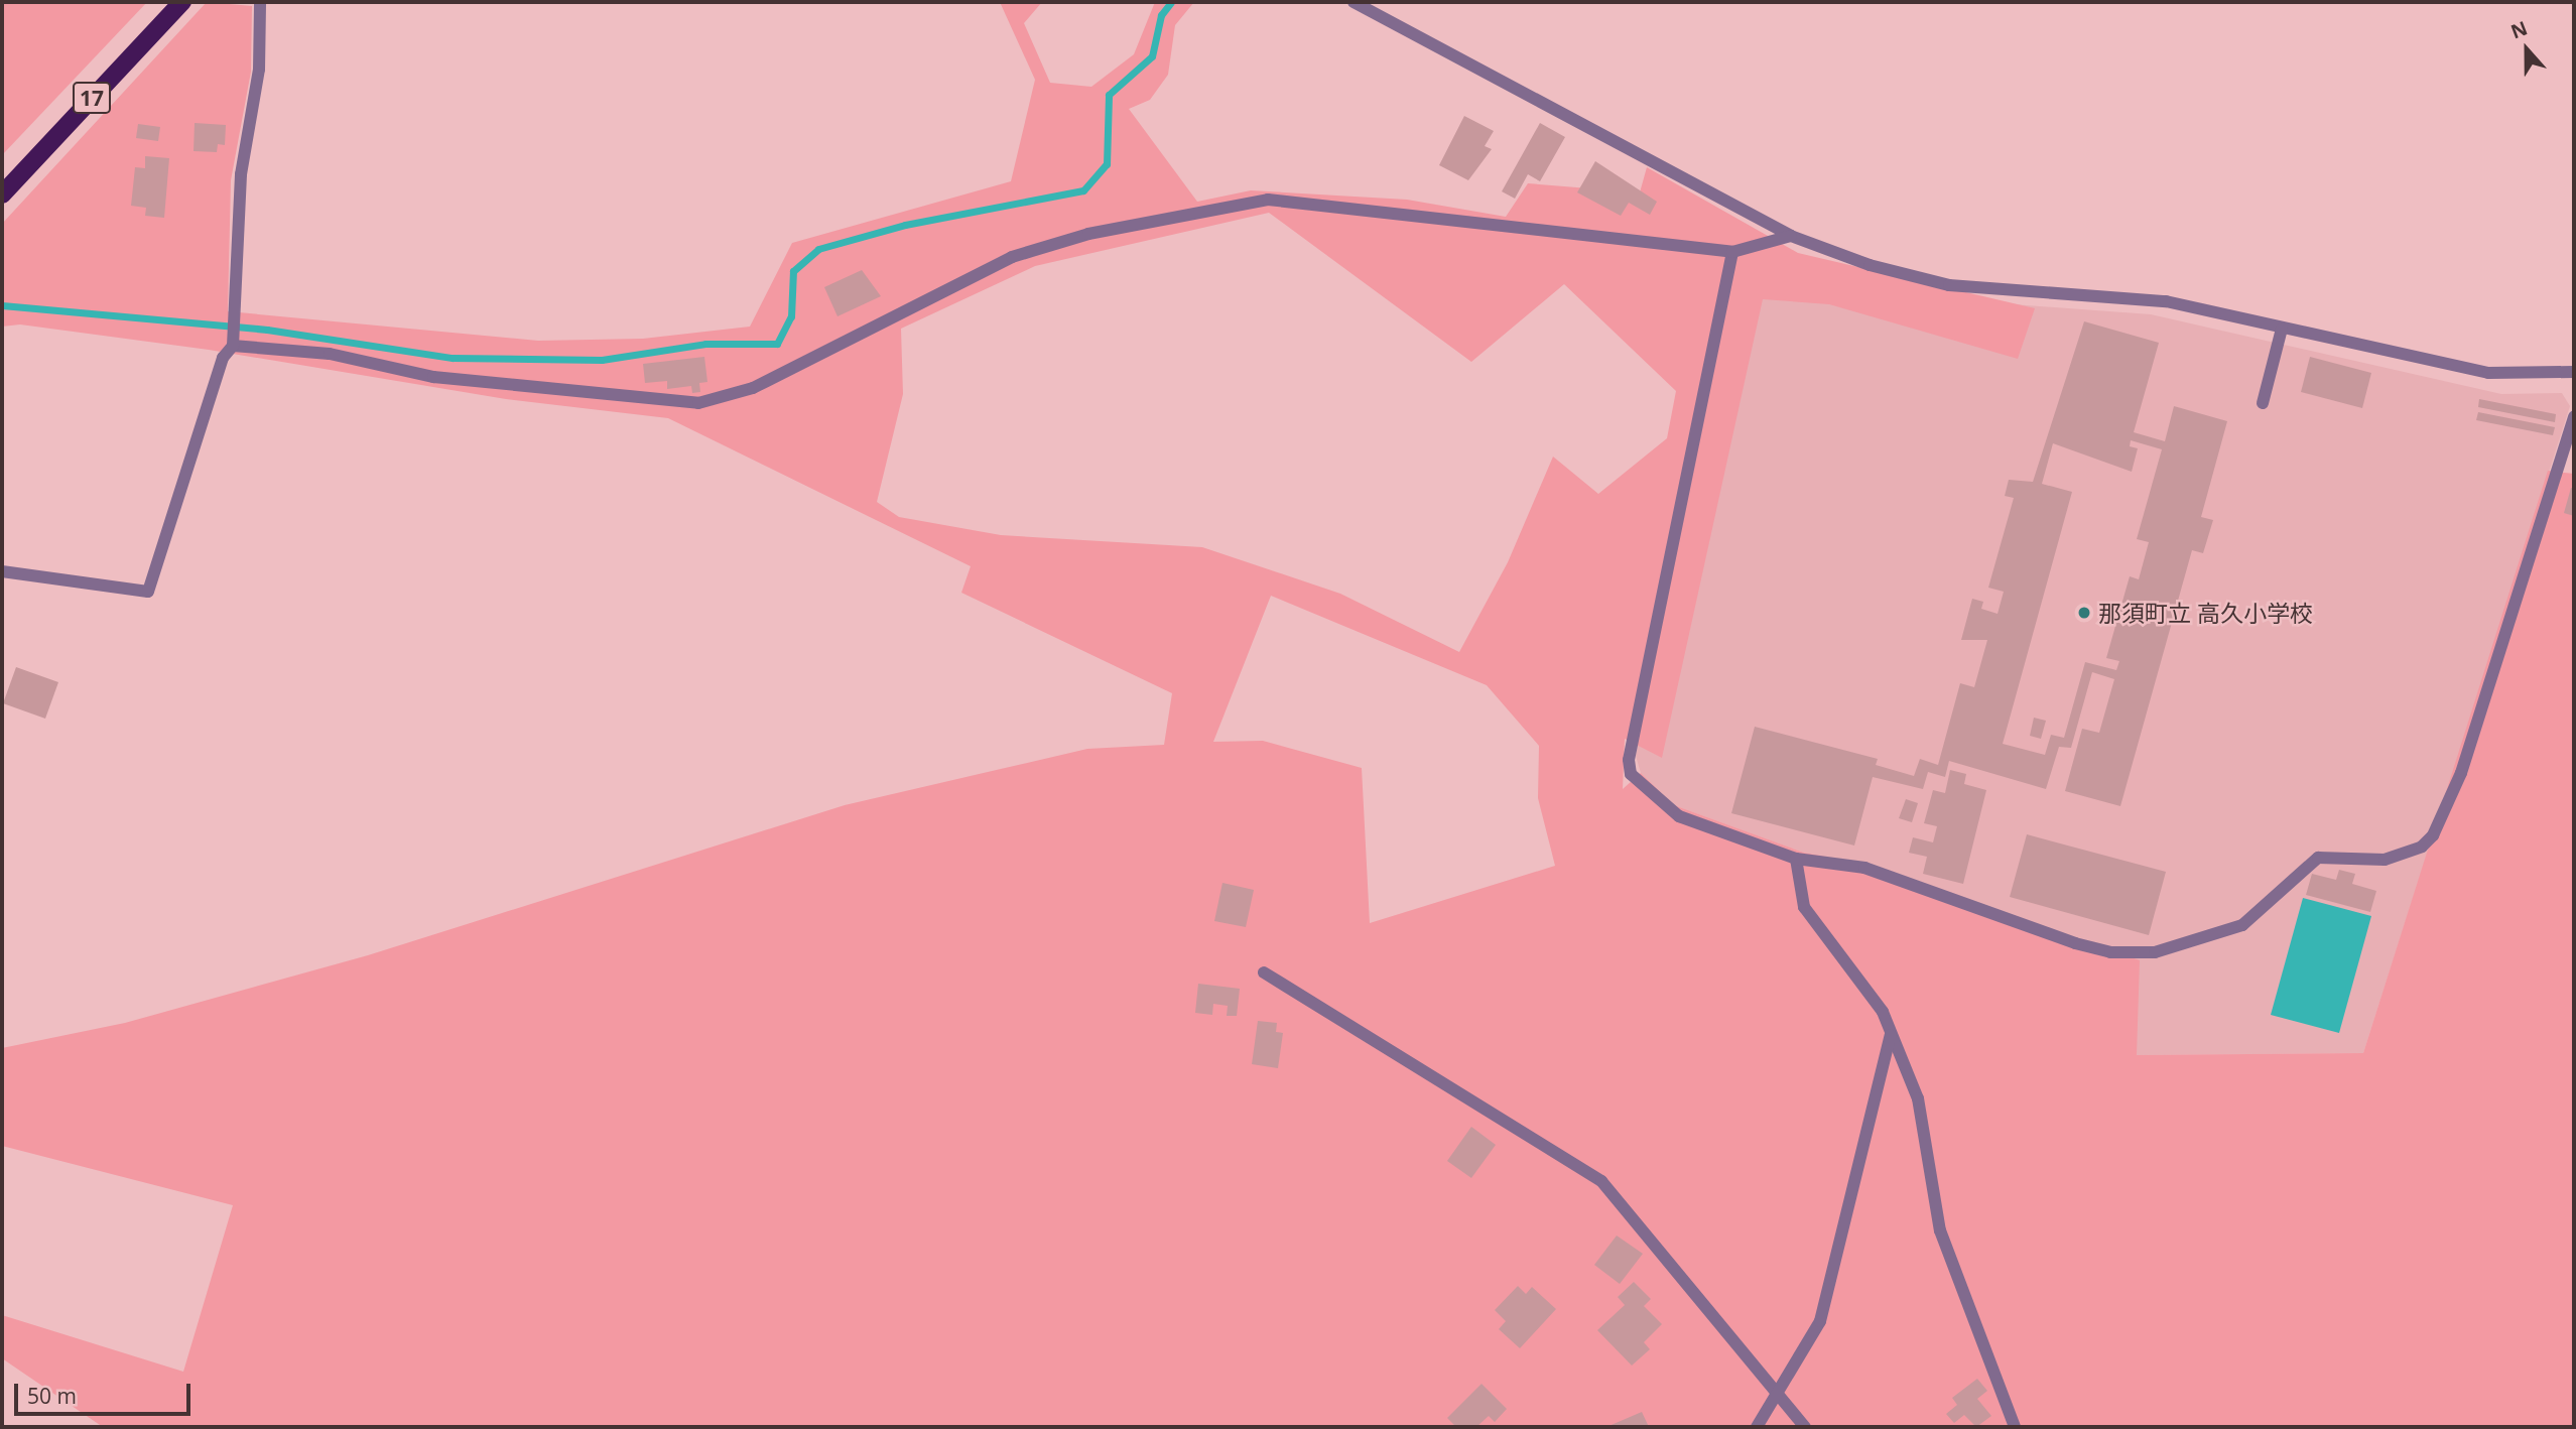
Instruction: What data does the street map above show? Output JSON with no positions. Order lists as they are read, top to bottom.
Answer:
{
  "streets": {
    "main road": ["17"]
  },
  "places": ["那須町立 高久小学校"],
  "scale_bar": "50 m",
  "north": "top"
}
